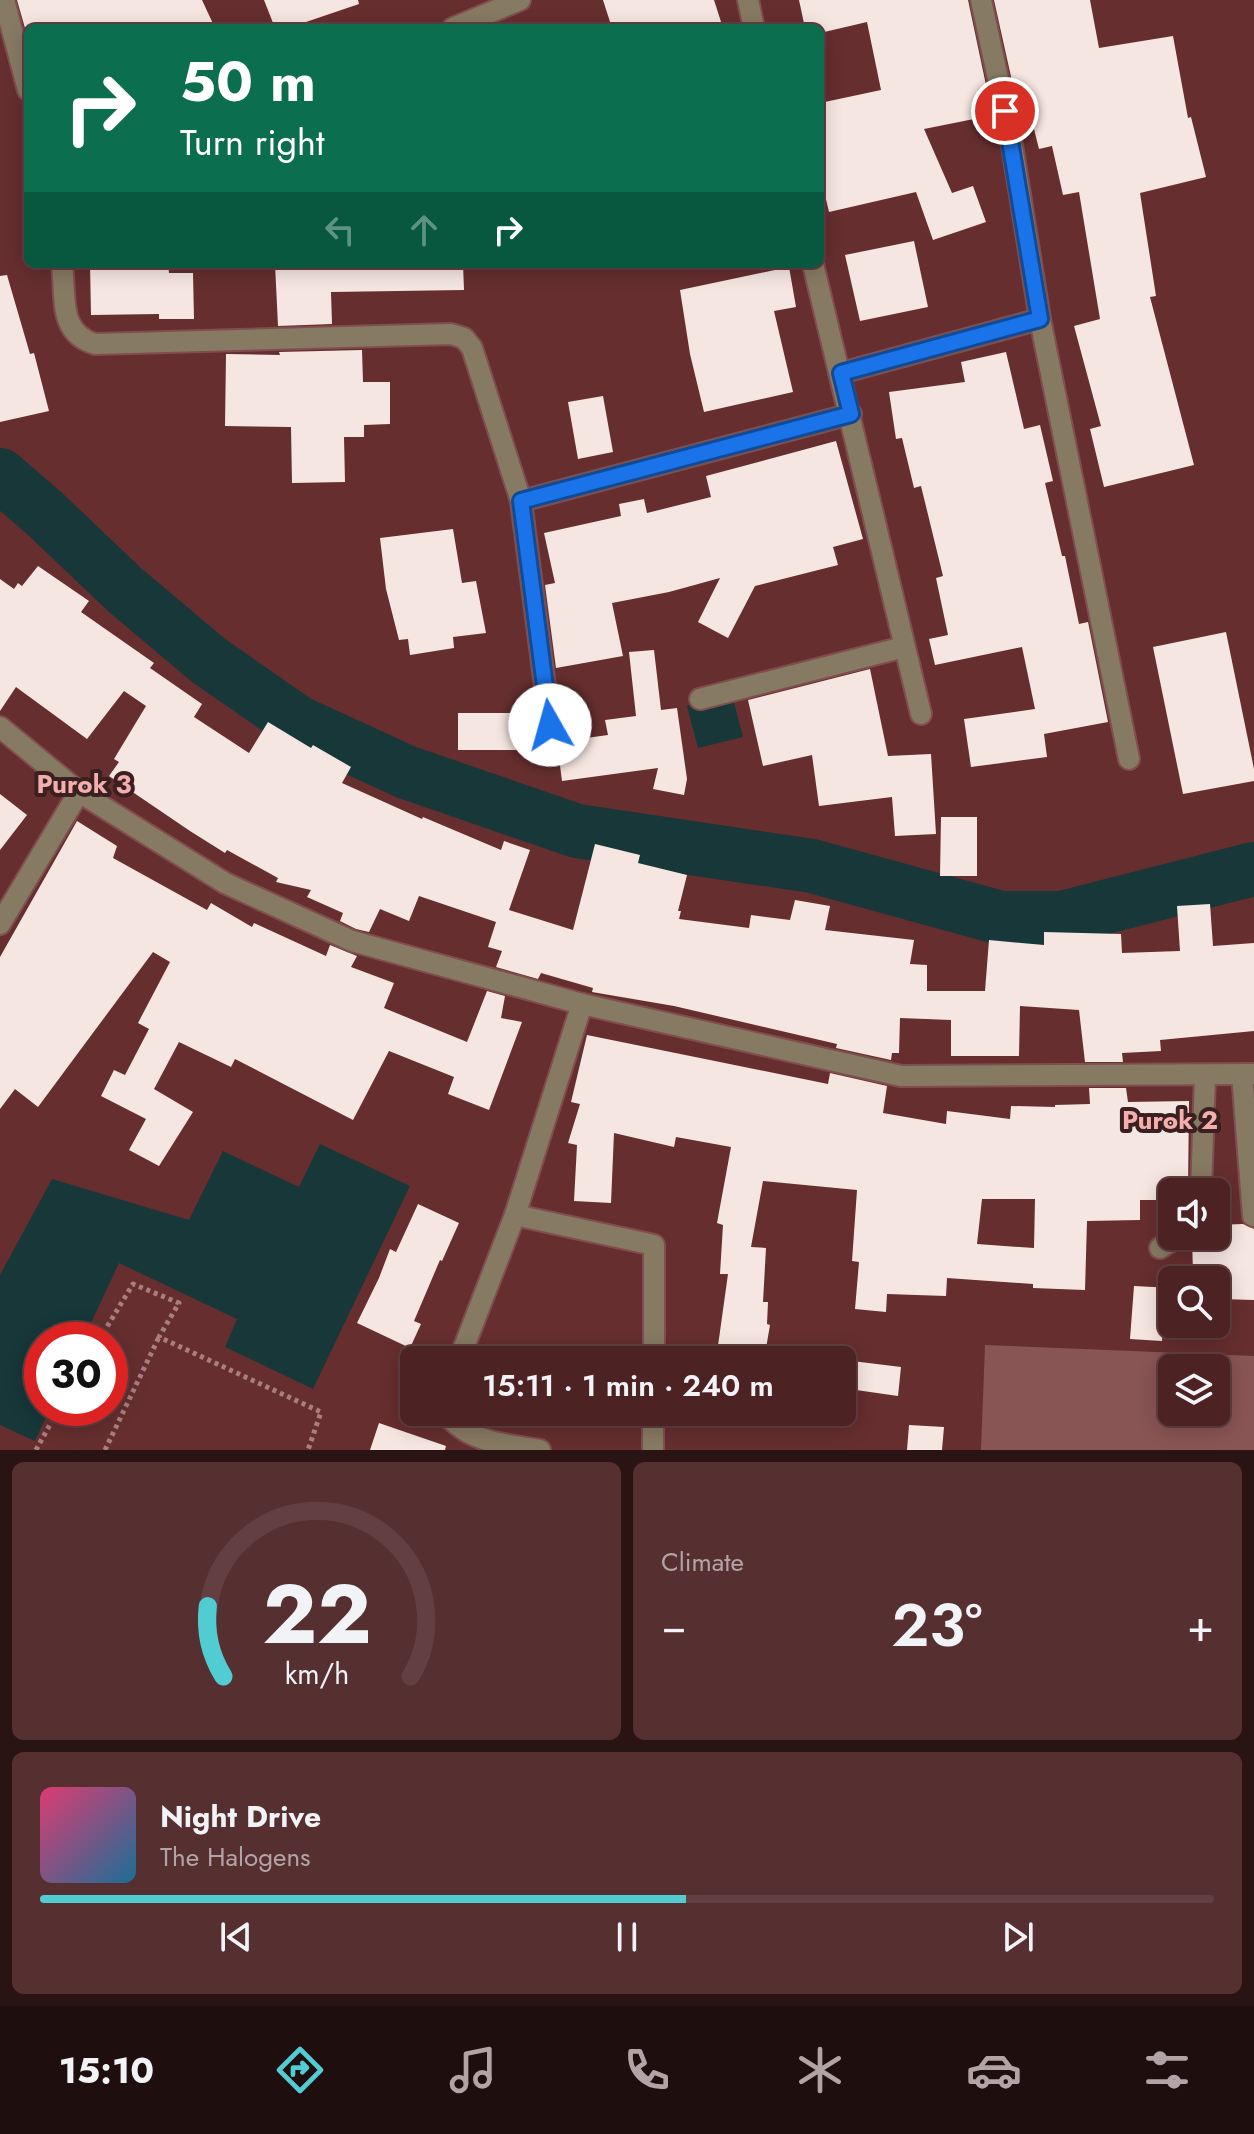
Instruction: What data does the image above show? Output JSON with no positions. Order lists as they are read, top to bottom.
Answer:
{
  "districts": ["Purok 3", "Purok 2"],
  "page": {
    "turn": ["50 m", "Turn right"],
    "limit": "30",
    "trip": "15:11 · 1 min · 240 m",
    "tile": "Climate",
    "heat": ["−", "23°", "+"],
    "song": ["Night Drive", "The Halogens"],
    "tabs": "15:10",
    "gauge": ["22", "km/h"]
  }
}
